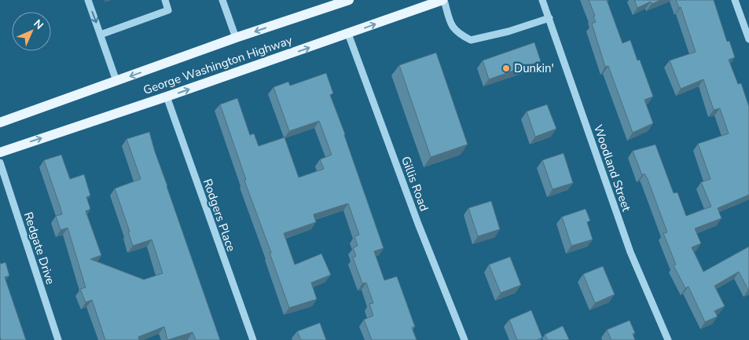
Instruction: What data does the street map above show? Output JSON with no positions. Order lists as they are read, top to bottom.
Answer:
{
  "streets": {
    "main road": ["George Washington Highway"],
    "street": [
      "Woodland Street",
      "Gillis Road",
      "Rodgers Place",
      "Redgate Drive"
    ]
  },
  "crossings": [
    ["George Washington Highway", "Gillis Road"],
    ["George Washington Highway", "Rodgers Place"]
  ],
  "places": ["Dunkin'"],
  "north": "top right"
}
